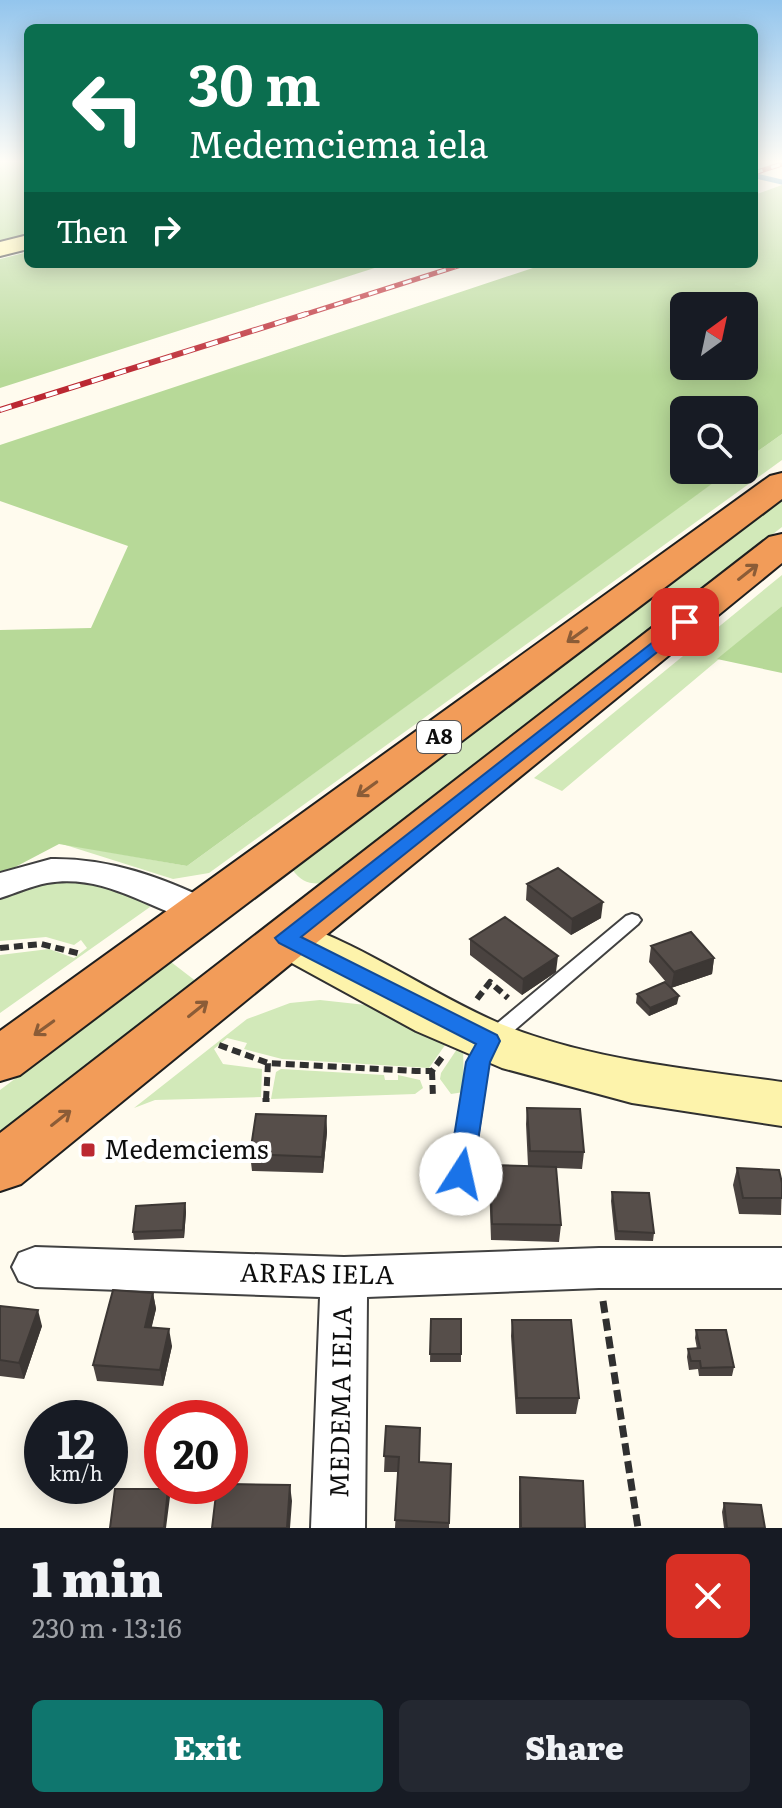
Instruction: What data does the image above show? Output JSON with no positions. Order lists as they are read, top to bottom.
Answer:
{
  "streets": {
    "highway": ["A8"],
    "street": ["ARFAS IELA", "MEDEMA IELA"]
  },
  "crossings": [
    ["ARFAS IELA", "MEDEMA IELA"]
  ],
  "places": {
    "transit": ["Medemciems"]
  },
  "north": "top right",
  "page": {
    "turn": ["30 m", "Medemciema iela"],
    "then": "Then",
    "speed": "12 km/h",
    "limit": "20",
    "heading": ["1 min", "230 m · 13:16"],
    "buttons": ["Exit", "Share"]
  }
}
